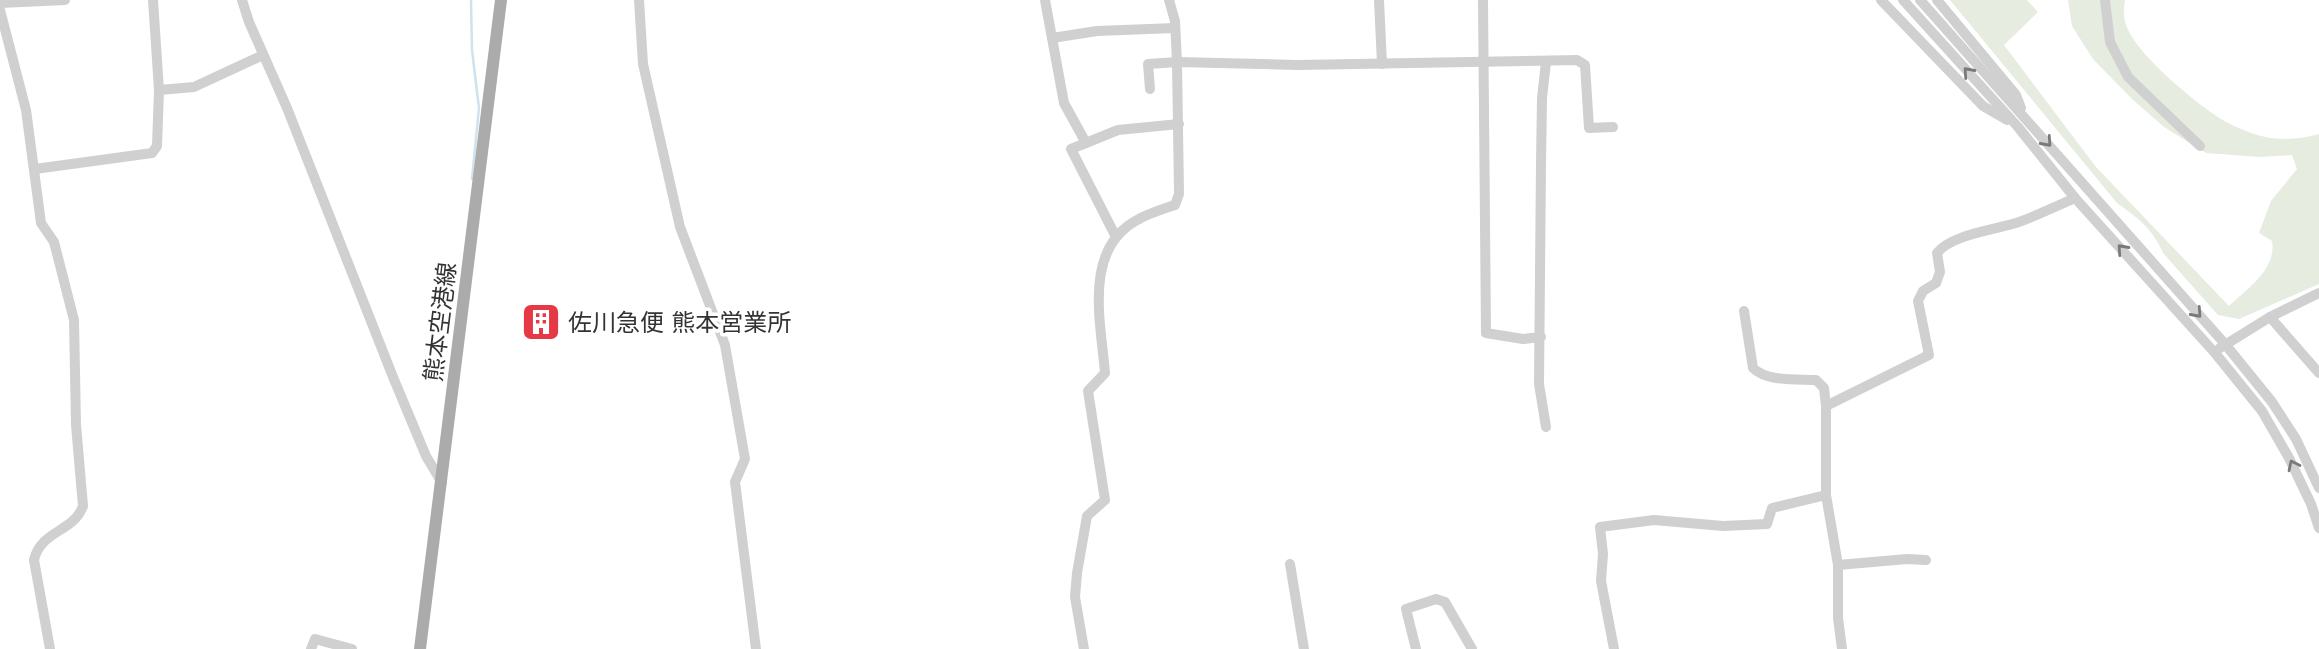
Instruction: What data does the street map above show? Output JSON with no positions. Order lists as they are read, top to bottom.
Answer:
{
  "streets": {
    "main road": ["熊本空港線"]
  },
  "places": {
    "building": ["佐川急便 熊本営業所"]
  }
}
